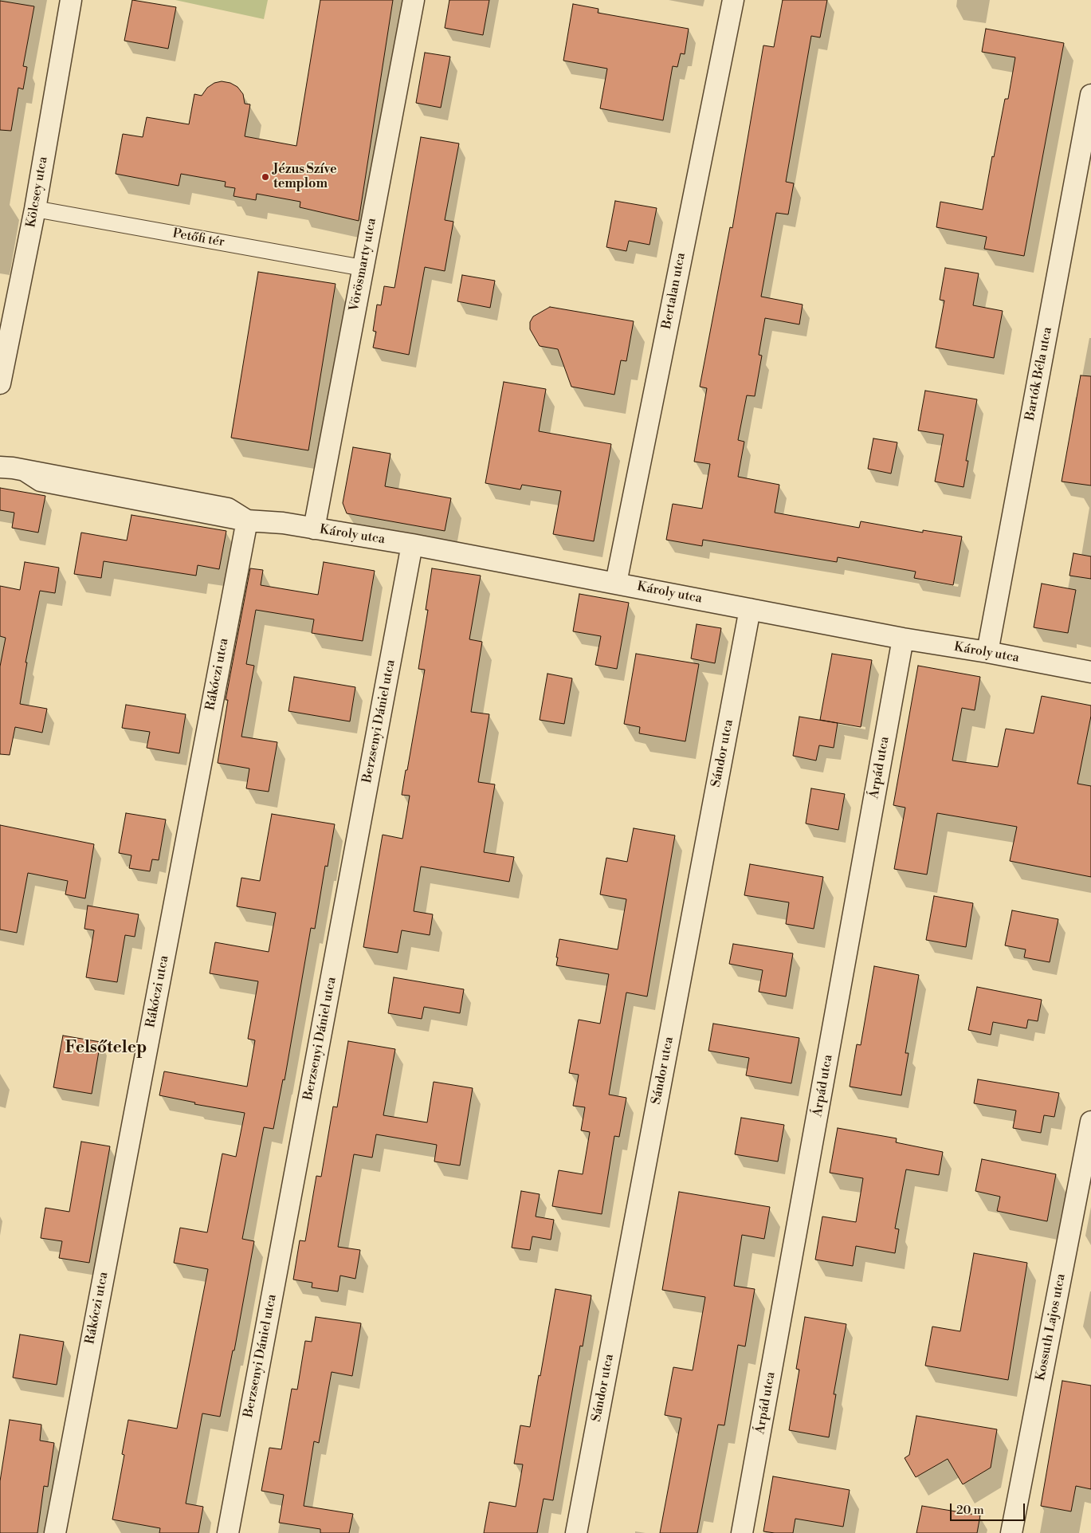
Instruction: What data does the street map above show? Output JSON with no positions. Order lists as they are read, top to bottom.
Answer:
{
  "streets": {
    "street": [
      "Kölcsey utca",
      "Petőfi tér",
      "Vörösmarty utca",
      "Bertalan utca",
      "Bartók Béla utca",
      "Károly utca",
      "Rákóczi utca",
      "Berzsenyi Dániel utca",
      "Sándor utca",
      "Árpád utca",
      "Kossuth Lajos utca"
    ]
  },
  "crossings": [
    ["Kölcsey utca", "Petőfi tér"],
    ["Petőfi tér", "Vörösmarty utca"],
    ["Vörösmarty utca", "Károly utca"],
    ["Bertalan utca", "Károly utca"],
    ["Bartók Béla utca", "Károly utca"],
    ["Károly utca", "Rákóczi utca"],
    ["Károly utca", "Berzsenyi Dániel utca"],
    ["Károly utca", "Sándor utca"],
    ["Károly utca", "Árpád utca"]
  ],
  "districts": ["Felsőtelep"],
  "places": ["Jézus Szíve templom"],
  "scale_bar": "20 m"
}
